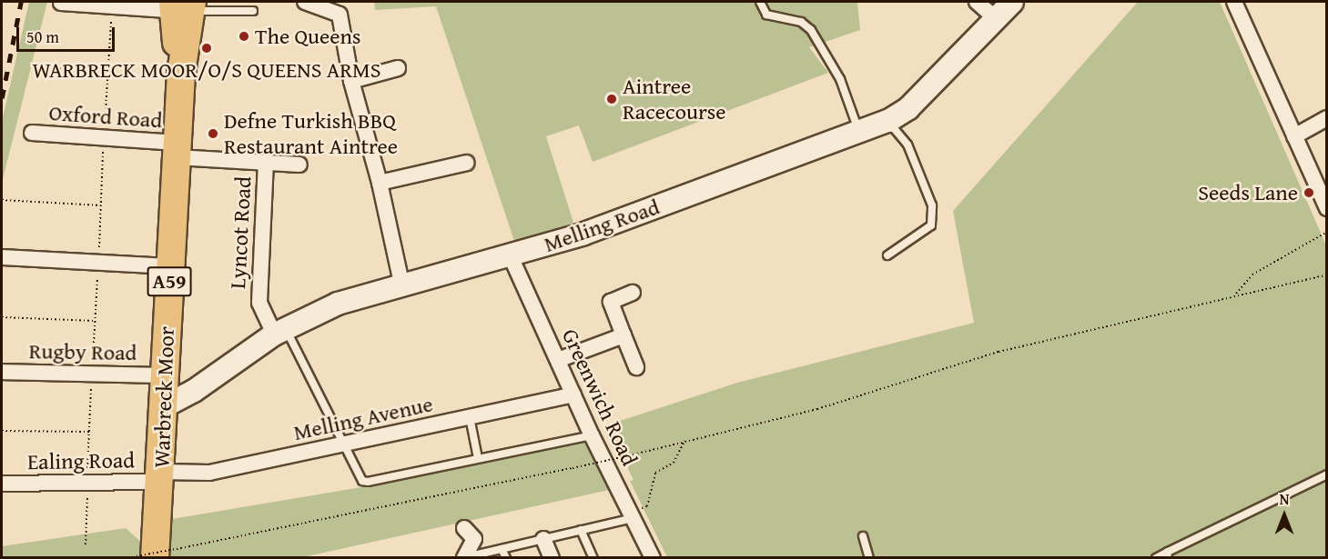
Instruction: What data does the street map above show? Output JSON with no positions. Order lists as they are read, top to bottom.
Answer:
{
  "streets": {
    "highway": ["A59", "Warbreck Moor"],
    "street": [
      "Oxford Road",
      "Melling Road",
      "Lyncot Road",
      "Rugby Road",
      "Greenwich Road",
      "Melling Avenue",
      "Ealing Road"
    ]
  },
  "crossings": [
    ["Oxford Road", "Lyncot Road"],
    ["Oxford Road", "Warbreck Moor"],
    ["Melling Road", "Lyncot Road"],
    ["Melling Road", "Warbreck Moor"],
    ["Melling Road", "Greenwich Road"],
    ["Rugby Road", "Warbreck Moor"],
    ["Warbreck Moor", "Melling Avenue"],
    ["Warbreck Moor", "Ealing Road"],
    ["Greenwich Road", "Melling Avenue"],
    ["Melling Avenue", "Ealing Road"]
  ],
  "places": [
    "The Queens",
    "WARBRECK MOOR/O/S QUEENS ARMS",
    "Aintree Racecourse",
    "Defne Turkish BBQ Restaurant Aintree",
    "Seeds Lane"
  ],
  "scale_bar": "50 m",
  "north": "top"
}
